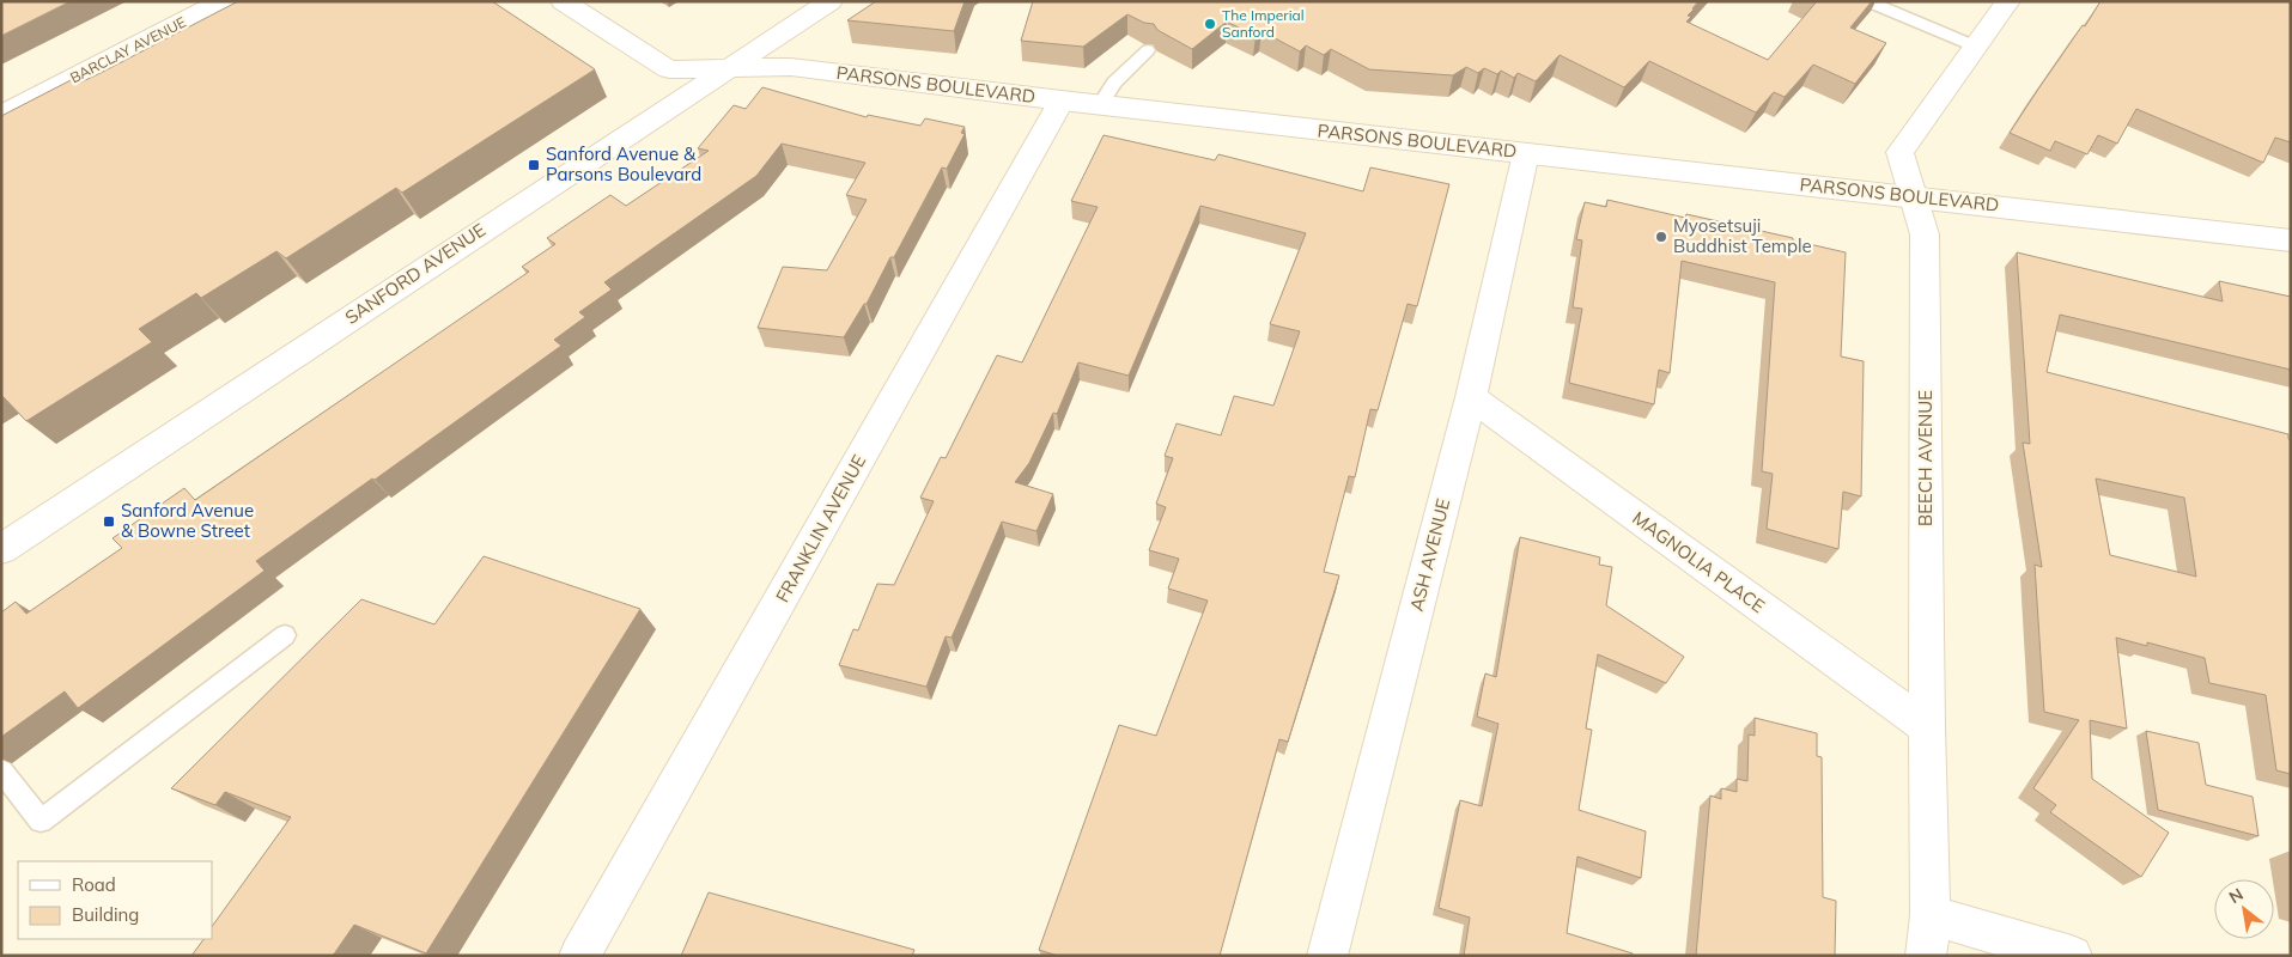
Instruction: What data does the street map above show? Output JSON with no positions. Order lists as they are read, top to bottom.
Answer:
{
  "streets": {
    "street": [
      "BARCLAY AVENUE",
      "PARSONS BOULEVARD",
      "SANFORD AVENUE",
      "BEECH AVENUE",
      "FRANKLIN AVENUE",
      "ASH AVENUE",
      "MAGNOLIA PLACE"
    ]
  },
  "crossings": [
    ["PARSONS BOULEVARD", "SANFORD AVENUE"],
    ["PARSONS BOULEVARD", "BEECH AVENUE"],
    ["PARSONS BOULEVARD", "FRANKLIN AVENUE"],
    ["PARSONS BOULEVARD", "ASH AVENUE"],
    ["BEECH AVENUE", "MAGNOLIA PLACE"],
    ["ASH AVENUE", "MAGNOLIA PLACE"]
  ],
  "places": {
    "other": ["The Imperial Sanford", "Myosetsuji Buddhist Temple"],
    "transit": ["Sanford Avenue & Parsons Boulevard", "Sanford Avenue & Bowne Street"]
  },
  "legend": ["Road", "Building"],
  "north": "top left"
}
